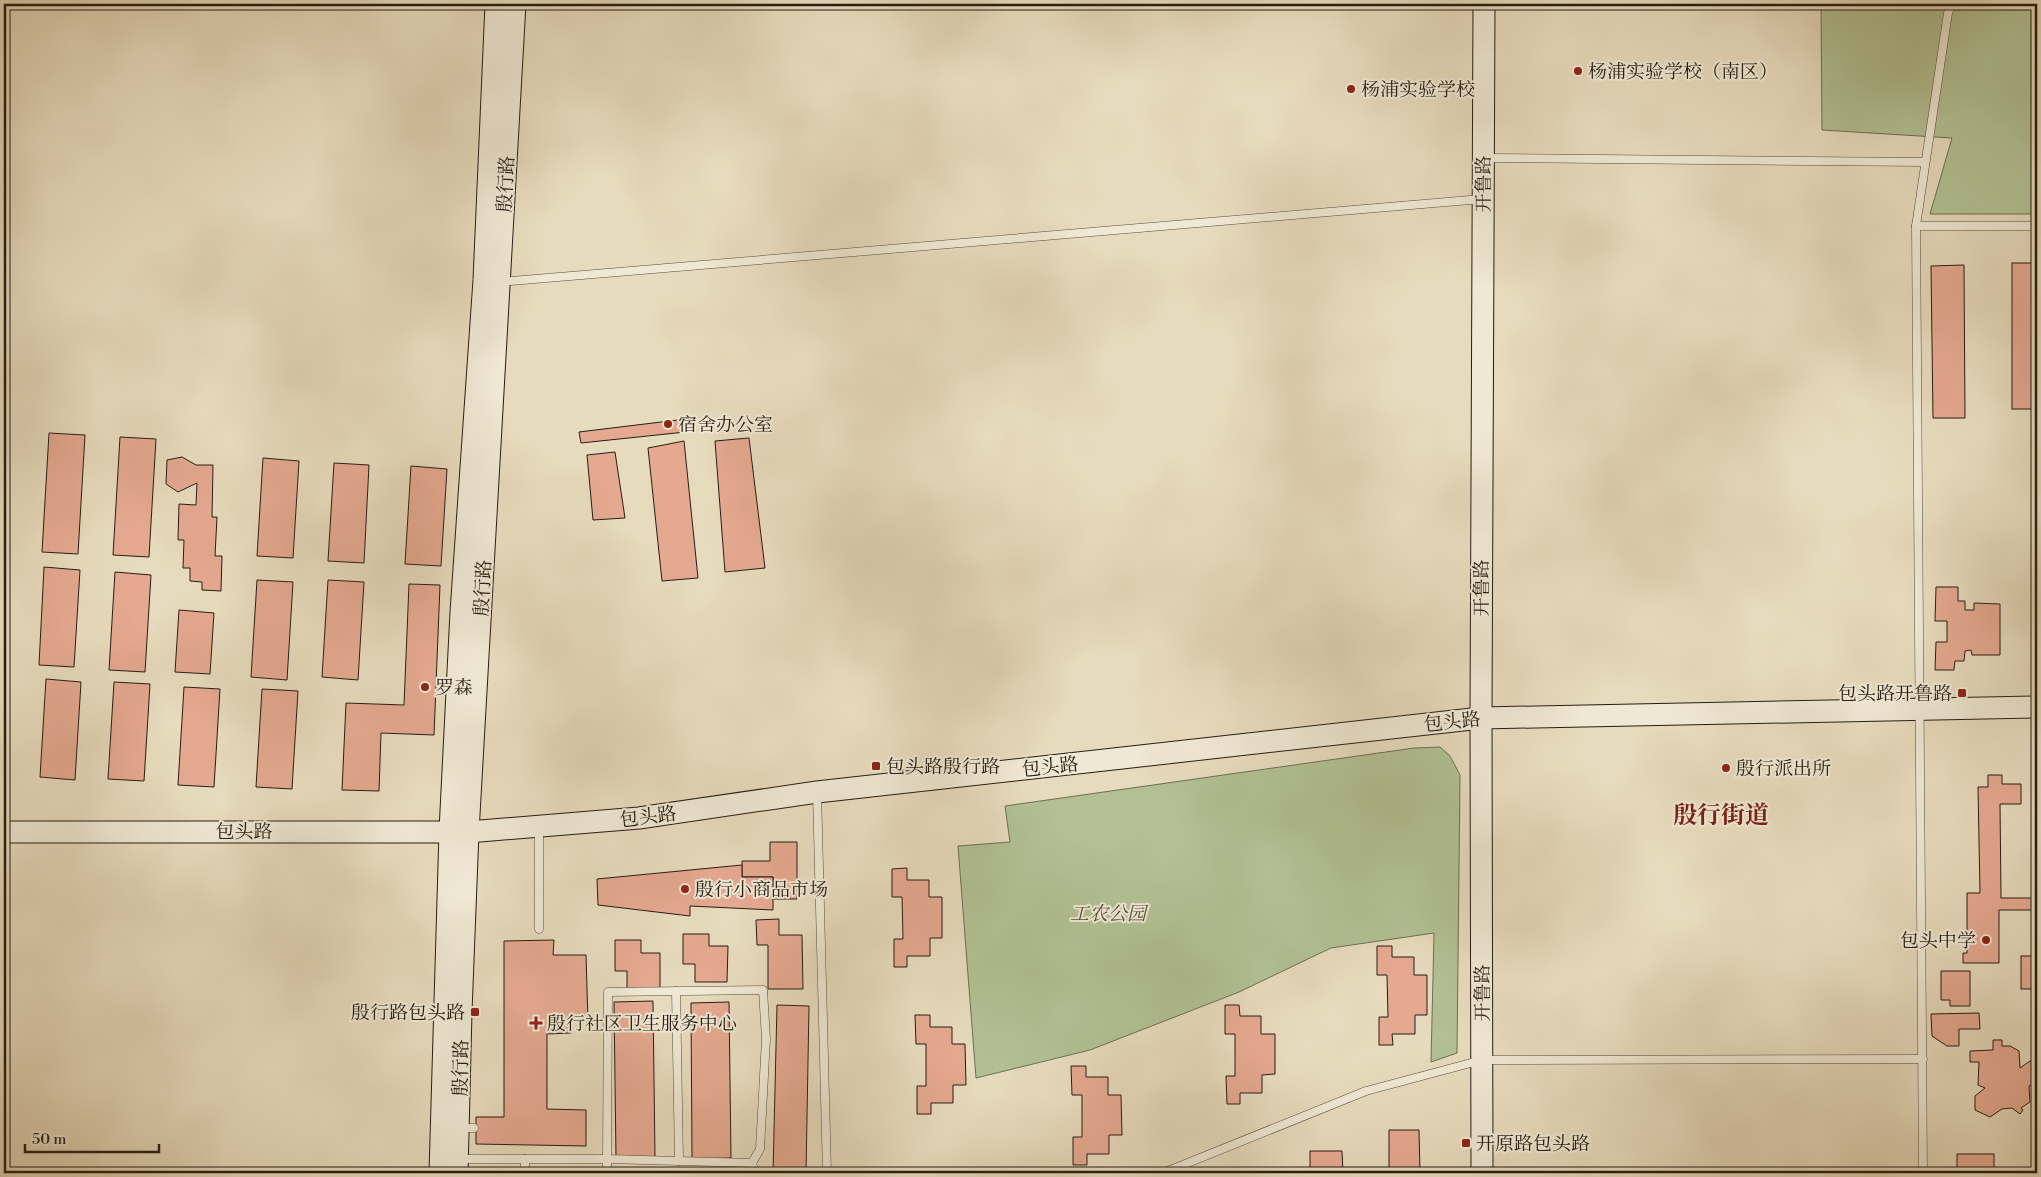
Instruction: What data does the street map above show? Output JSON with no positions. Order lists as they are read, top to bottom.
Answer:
{
  "streets": {
    "street": ["殷行路", "开鲁路", "包头路"]
  },
  "crossings": [
    ["殷行路", "包头路"],
    ["开鲁路", "包头路"]
  ],
  "districts": ["殷行街道"],
  "parks": ["工农公园"],
  "places": {
    "other": [
      "杨浦实验学校（南区）",
      "杨浦实验学校",
      "宿舍办公室",
      "罗森",
      "殷行派出所",
      "殷行小商品市场",
      "包头中学"
    ],
    "transit": [
      "包头路开鲁路",
      "包头路殷行路",
      "殷行路包头路",
      "开原路包头路"
    ],
    "health": ["殷行社区卫生服务中心"]
  },
  "scale_bar": "50 m"
}
